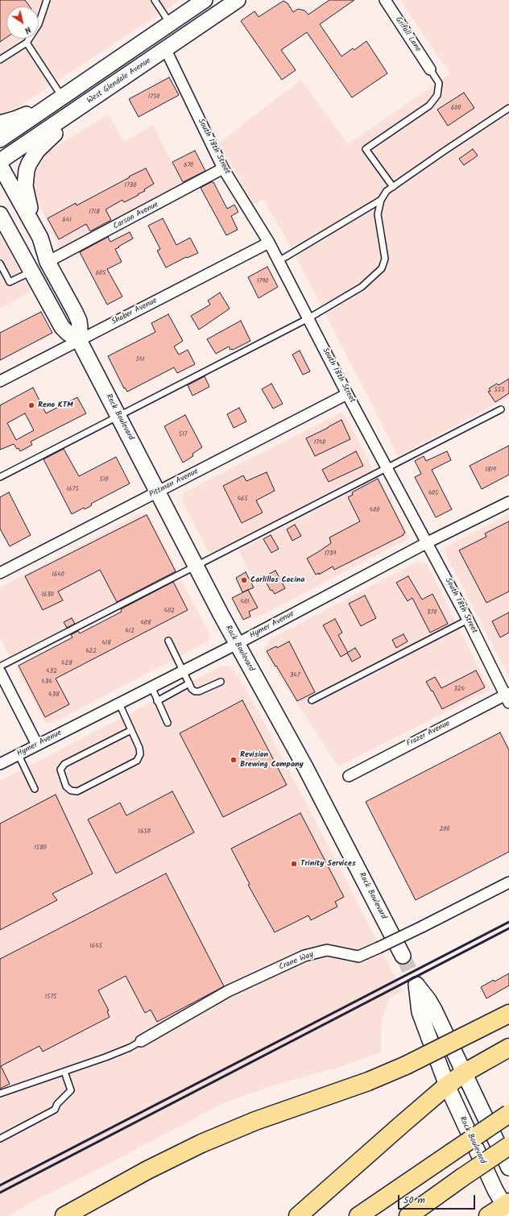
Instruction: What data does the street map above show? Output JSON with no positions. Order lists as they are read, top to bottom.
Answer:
{
  "streets": {
    "main road": ["West Glendale Avenue", "Rock Boulevard"],
    "street": [
      "Grifall Lane",
      "South 18th Street",
      "Carson Avenue",
      "Shaber Avenue",
      "Pittman Avenue",
      "Hymer Avenue",
      "Frazer Avenue",
      "Crane Way"
    ]
  },
  "crossings": [
    ["West Glendale Avenue", "South 18th Street"],
    ["South 18th Street", "Carson Avenue"],
    ["South 18th Street", "Shaber Avenue"],
    ["South 18th Street", "Pittman Avenue"],
    ["South 18th Street", "Hymer Avenue"],
    ["South 18th Street", "Frazer Avenue"],
    ["Carson Avenue", "Rock Boulevard"],
    ["Shaber Avenue", "Rock Boulevard"],
    ["Rock Boulevard", "Pittman Avenue"],
    ["Rock Boulevard", "Hymer Avenue"]
  ],
  "places": [
    "Reno KTM",
    "Carlillos Cocina",
    "Revision Brewing Company",
    "Trinity Services"
  ],
  "house_numbers": [
    "1750",
    "600",
    "670",
    "1730",
    "1718",
    "641",
    "605",
    "1790",
    "541",
    "555",
    "517",
    "1740",
    "1819",
    "510",
    "1675",
    "405",
    "465",
    "400",
    "1739",
    "1640",
    "1630",
    "401",
    "402",
    "370",
    "408",
    "412",
    "418",
    "422",
    "428",
    "432",
    "347",
    "434",
    "324",
    "438",
    "200",
    "1650",
    "1580",
    "1645",
    "1575"
  ],
  "scale_bar": "50 m",
  "north": "bottom right"
}
